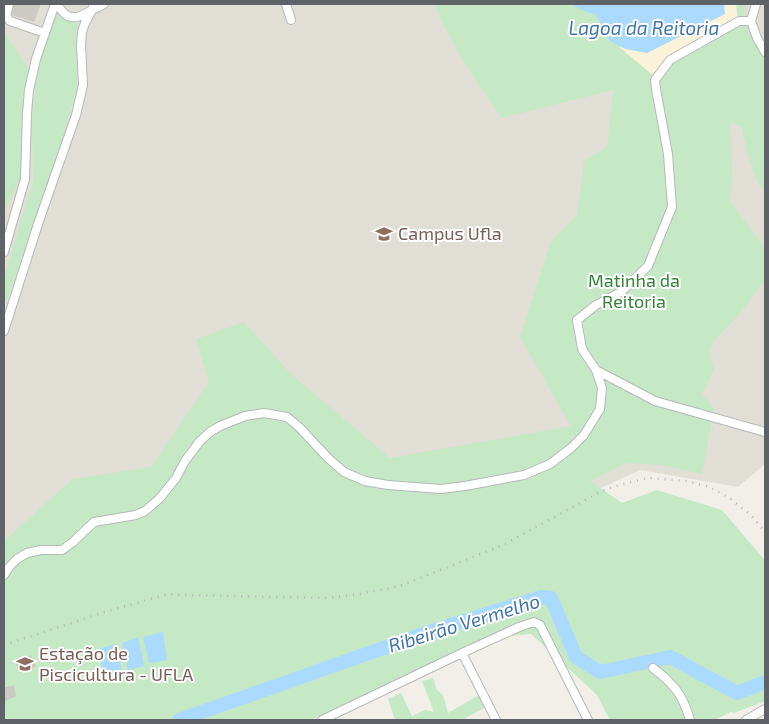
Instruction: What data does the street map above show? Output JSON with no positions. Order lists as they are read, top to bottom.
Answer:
{
  "water": ["Lagoa da Reitoria", "Ribeirão Vermelho"],
  "parks": ["Matinha da Reitoria"],
  "places": {
    "school or university": ["Campus Ufla", "Estação de Piscicultura - UFLA"]
  }
}
